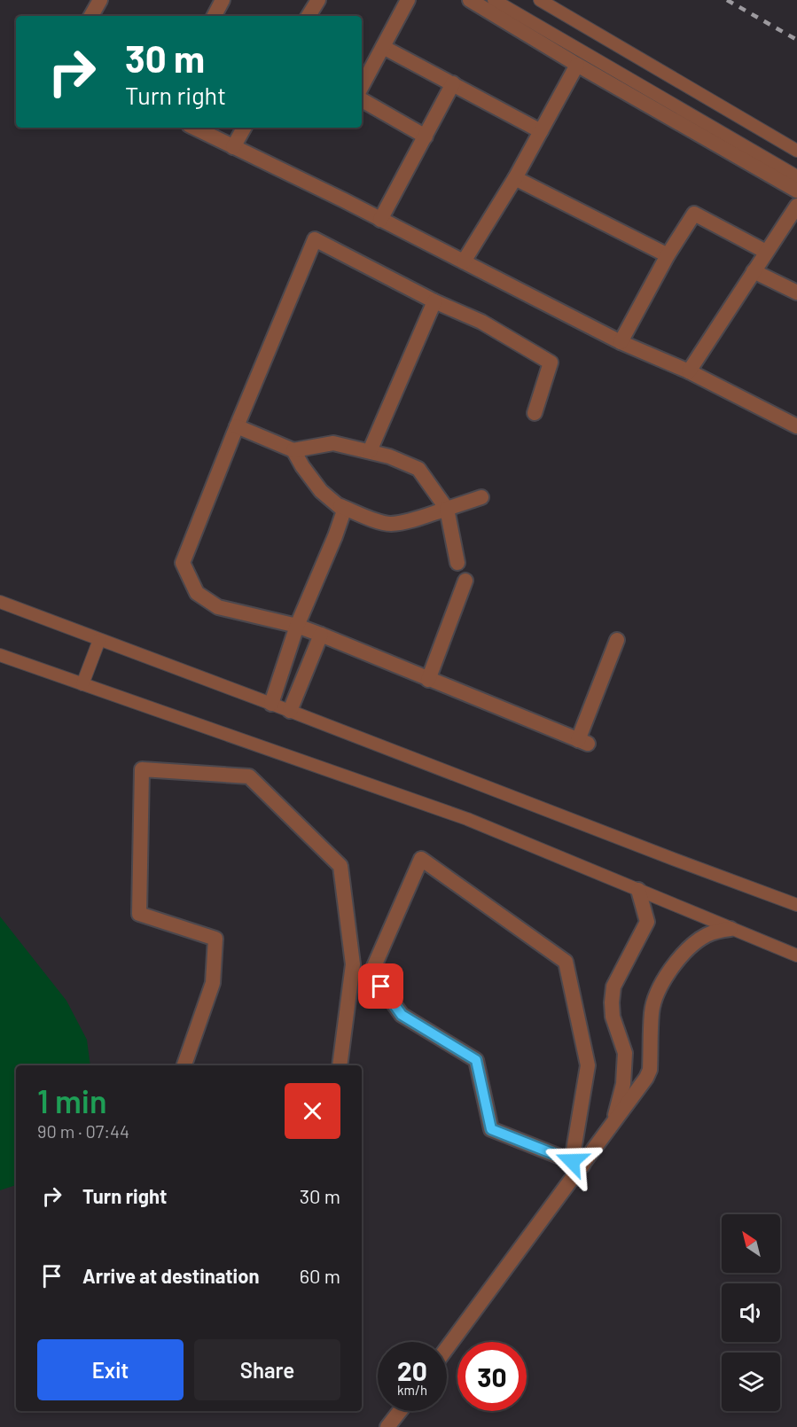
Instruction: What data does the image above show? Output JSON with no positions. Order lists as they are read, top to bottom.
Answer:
{
  "north": "top left",
  "page": {
    "turn": ["30 m", "Turn right"],
    "heading": ["1 min", "90 m · 07:44"],
    "list": [
      {
        "name": "Turn right",
        "value": "30 m"
      },
      {
        "name": "Arrive at destination",
        "value": "60 m"
      }
    ],
    "buttons": ["Exit", "Share"],
    "speed": "20 km/h",
    "limit": "30"
  }
}
